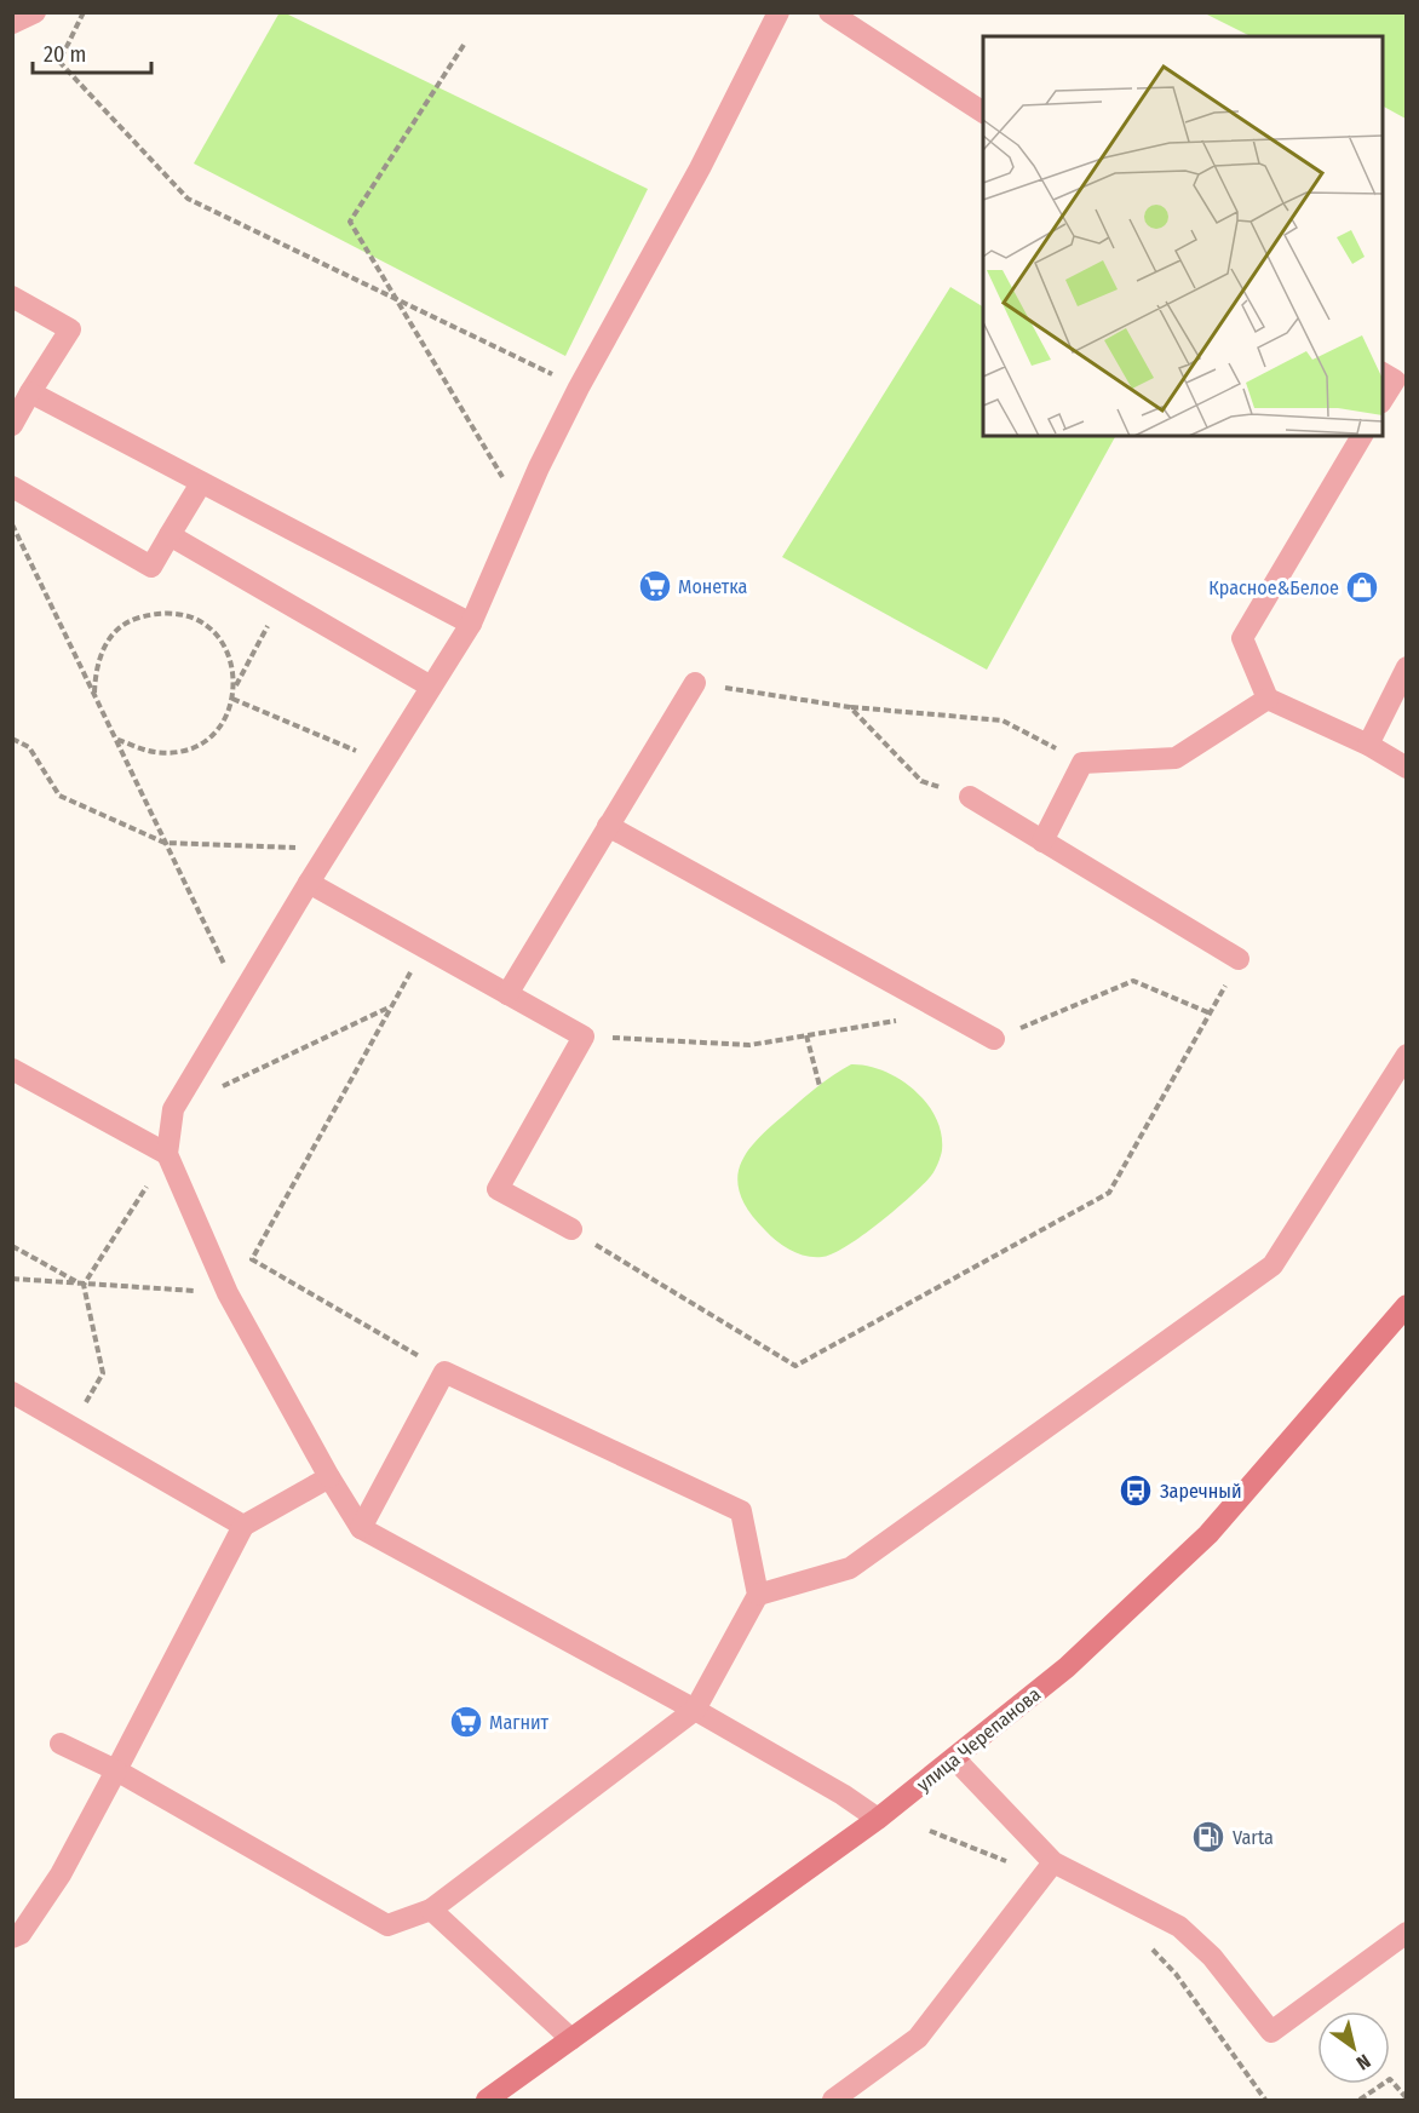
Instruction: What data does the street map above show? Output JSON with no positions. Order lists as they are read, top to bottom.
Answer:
{
  "streets": {
    "main road": ["улица Черепанова"]
  },
  "places": {
    "supermarket": ["Монетка", "Магнит"],
    "shop": ["Красное&Белое"],
    "bus stop": ["Заречный"],
    "fuel station": ["Varta"]
  },
  "scale_bar": "20 m",
  "north": "bottom right"
}
